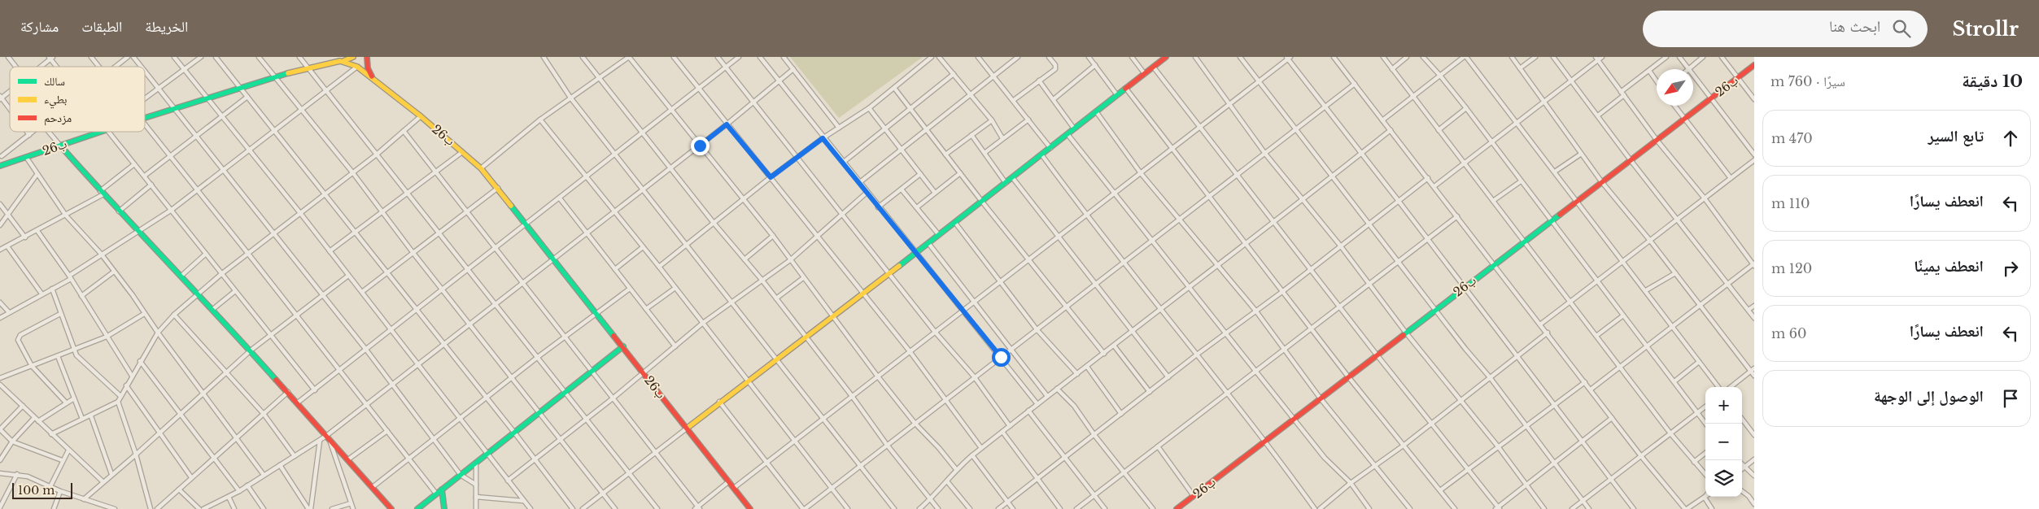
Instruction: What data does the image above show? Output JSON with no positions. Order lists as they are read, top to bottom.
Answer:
{
  "streets": {
    "main road": ["26ب"]
  },
  "legend": ["سالك", "بطيء", "مزدحم"],
  "scale_bar": "100 m",
  "north": "bottom left",
  "page": {
    "header": "Strollr",
    "search": "ابحث هنا",
    "nav": ["الخريطة", "الطبقات", "مشاركة"],
    "heading": ["10 دقيقة", "سيرًا · 760 m"],
    "list": [
      ["تابع السير", "470 m"],
      ["انعطف يسارًا", "110 m"],
      ["انعطف يمينًا", "120 m"],
      ["انعطف يسارًا", "60 m"],
      "الوصول إلى الوجهة"
    ],
    "map_buttons": ["+", "−"],
    "scale": "100 m"
  }
}
